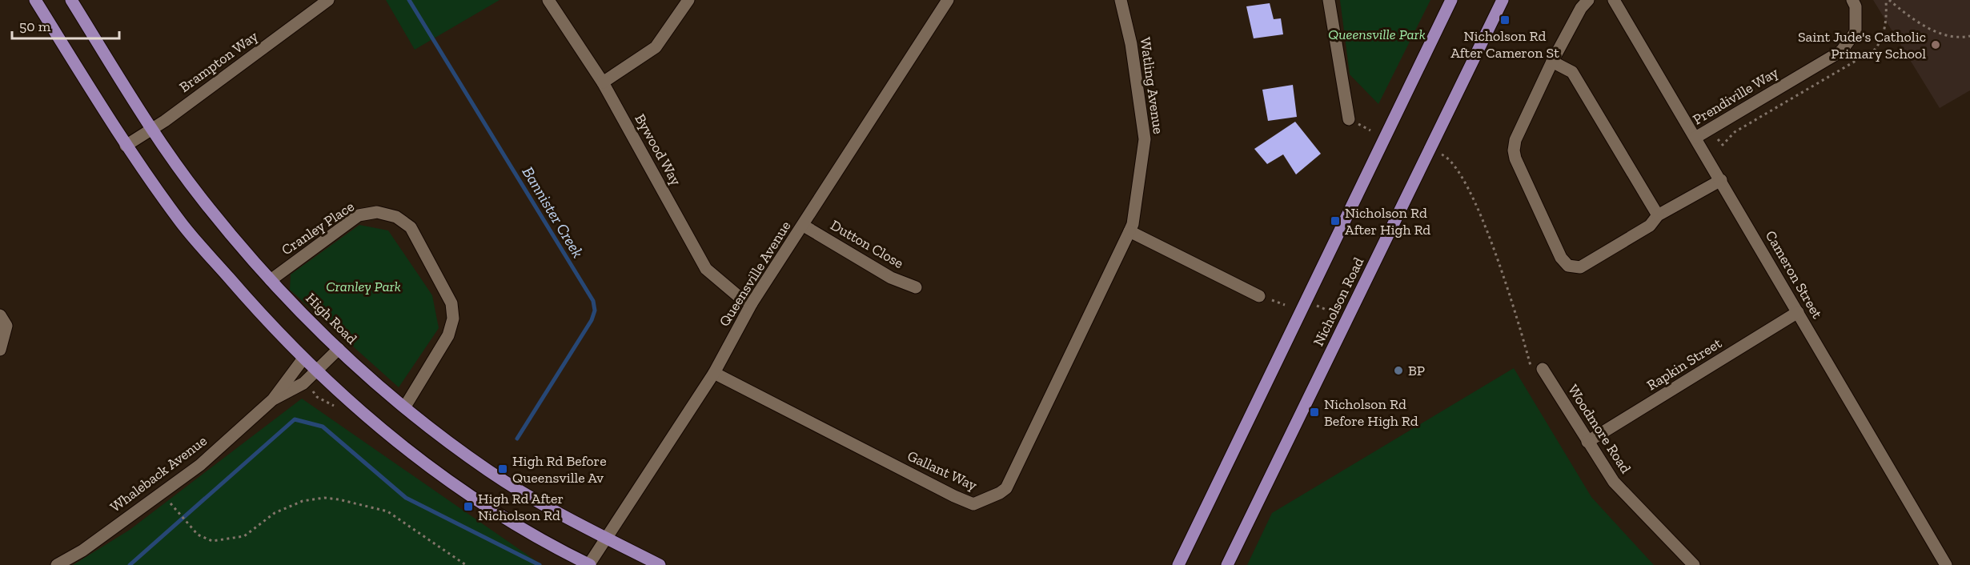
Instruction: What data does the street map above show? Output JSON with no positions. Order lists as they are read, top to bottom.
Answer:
{
  "streets": {
    "main road": ["Nicholson Road", "High Road"],
    "street": [
      "Brampton Way",
      "Watling Avenue",
      "Prendiville Way",
      "Bywood Way",
      "Cranley Place",
      "Dutton Close",
      "Queensville Avenue",
      "Cameron Street",
      "Rapkin Street",
      "Woodmore Road",
      "Gallant Way",
      "Whaleback Avenue"
    ]
  },
  "crossings": [
    ["Brampton Way", "High Road"],
    ["Watling Avenue", "Gallant Way"],
    ["Prendiville Way", "Cameron Street"],
    ["Bywood Way", "Queensville Avenue"],
    ["Cranley Place", "High Road"],
    ["Dutton Close", "Queensville Avenue"],
    ["Queensville Avenue", "High Road"],
    ["Queensville Avenue", "Gallant Way"],
    ["Cameron Street", "Rapkin Street"],
    ["High Road", "Whaleback Avenue"],
    ["Rapkin Street", "Woodmore Road"]
  ],
  "water": ["Bannister Creek"],
  "parks": ["Queensville Park", "Cranley Park"],
  "places": {
    "transit": [
      "Nicholson Rd After Cameron St",
      "Nicholson Rd After High Rd",
      "Nicholson Rd Before High Rd",
      "High Rd Before Queensville Av",
      "High Rd After Nicholson Rd"
    ],
    "other": ["Saint Jude's Catholic Primary School", "BP"]
  },
  "scale_bar": "50 m"
}
